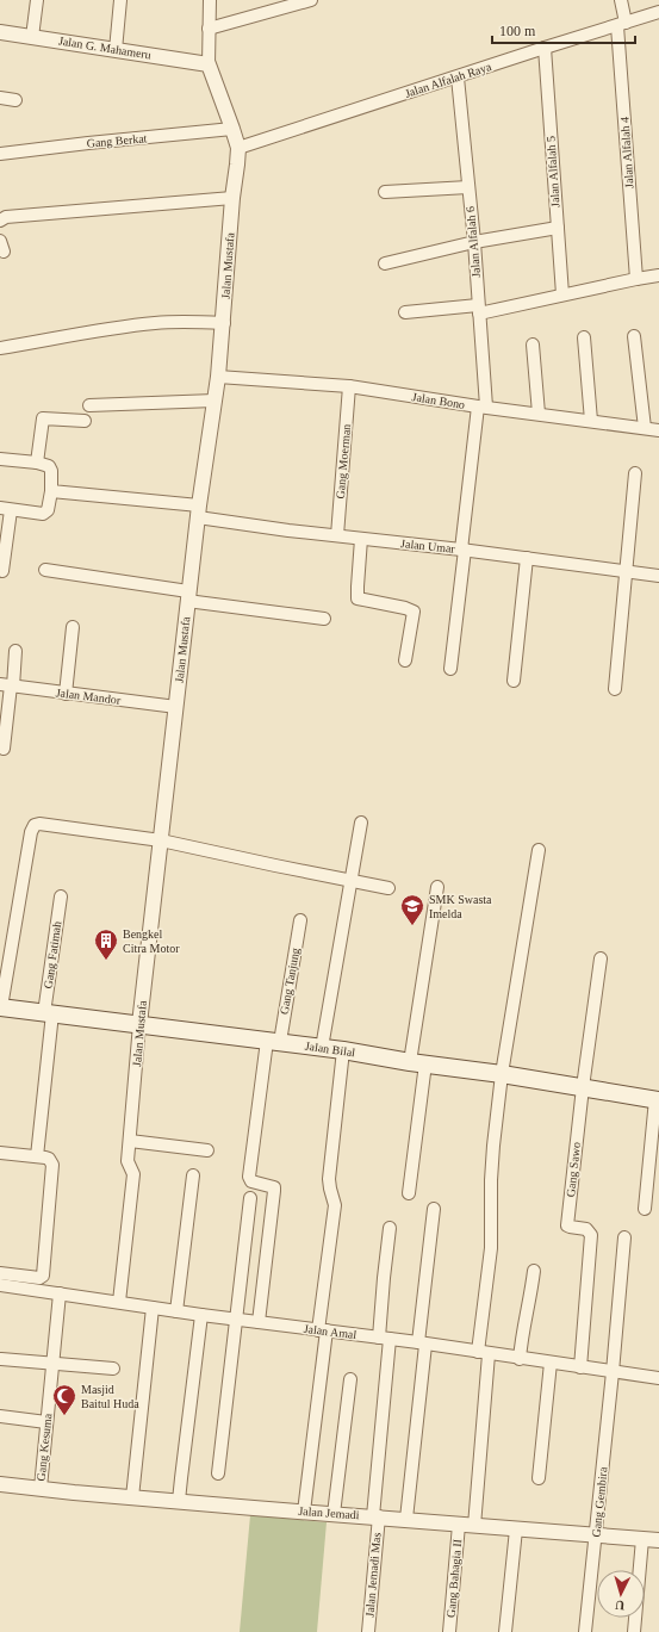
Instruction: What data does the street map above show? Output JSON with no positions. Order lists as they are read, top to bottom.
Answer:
{
  "streets": {
    "main road": ["Jalan Bilal"],
    "street": [
      "Jalan G. Mahameru",
      "Jalan Alfalah Raya",
      "Gang Berkat",
      "Jalan Alfalah 4",
      "Jalan Alfalah 5",
      "Jalan Alfalah 6",
      "Jalan Mustafa",
      "Jalan Bono",
      "Gang Moerman",
      "Jalan Umar",
      "Jalan Mandor",
      "Gang Fatimah",
      "Gang Tanjung",
      "Gang Sawo",
      "Jalan Amal",
      "Gang Kesuma",
      "Gang Gembira",
      "Jalan Jemadi",
      "Jalan Jemadi Mas",
      "Gang Bahagia II"
    ]
  },
  "crossings": [
    ["Jalan G. Mahameru", "Jalan Mustafa"],
    ["Jalan Alfalah Raya", "Jalan Alfalah 4"],
    ["Jalan Alfalah Raya", "Jalan Alfalah 5"],
    ["Jalan Alfalah Raya", "Jalan Alfalah 6"],
    ["Jalan Alfalah Raya", "Jalan Mustafa"],
    ["Gang Berkat", "Jalan Mustafa"],
    ["Jalan Alfalah 6", "Jalan Bono"],
    ["Jalan Alfalah 6", "Jalan Umar"],
    ["Jalan Mustafa", "Jalan Bono"],
    ["Jalan Mustafa", "Jalan Umar"],
    ["Jalan Mustafa", "Jalan Mandor"],
    ["Jalan Mustafa", "Jalan Bilal"],
    ["Jalan Mustafa", "Jalan Amal"],
    ["Jalan Bono", "Gang Moerman"],
    ["Gang Moerman", "Jalan Umar"],
    ["Gang Fatimah", "Jalan Bilal"],
    ["Gang Tanjung", "Jalan Bilal"],
    ["Gang Tanjung", "Jalan Amal"],
    ["Jalan Bilal", "Gang Sawo"],
    ["Gang Sawo", "Jalan Amal"],
    ["Jalan Amal", "Gang Kesuma"],
    ["Jalan Amal", "Gang Gembira"],
    ["Jalan Amal", "Jalan Jemadi Mas"],
    ["Gang Kesuma", "Jalan Jemadi"],
    ["Gang Gembira", "Jalan Jemadi"],
    ["Jalan Jemadi", "Jalan Jemadi Mas"],
    ["Jalan Jemadi", "Gang Bahagia II"]
  ],
  "places": {
    "school or university": ["SMK Swasta Imelda"],
    "building": ["Bengkel Citra Motor"],
    "mosque": ["Masjid Baitul Huda"]
  },
  "scale_bar": "100 m",
  "north": "bottom"
}
